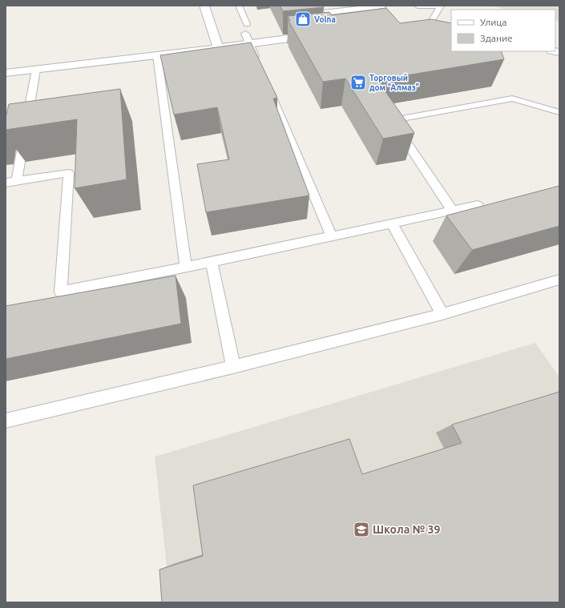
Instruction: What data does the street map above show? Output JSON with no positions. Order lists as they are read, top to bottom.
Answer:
{
  "places": {
    "shop": ["Volna"],
    "supermarket": ["Торговый дом \"Алмаз\""],
    "school or university": ["Школа № 39"]
  },
  "legend": ["Улица", "Здание"]
}
